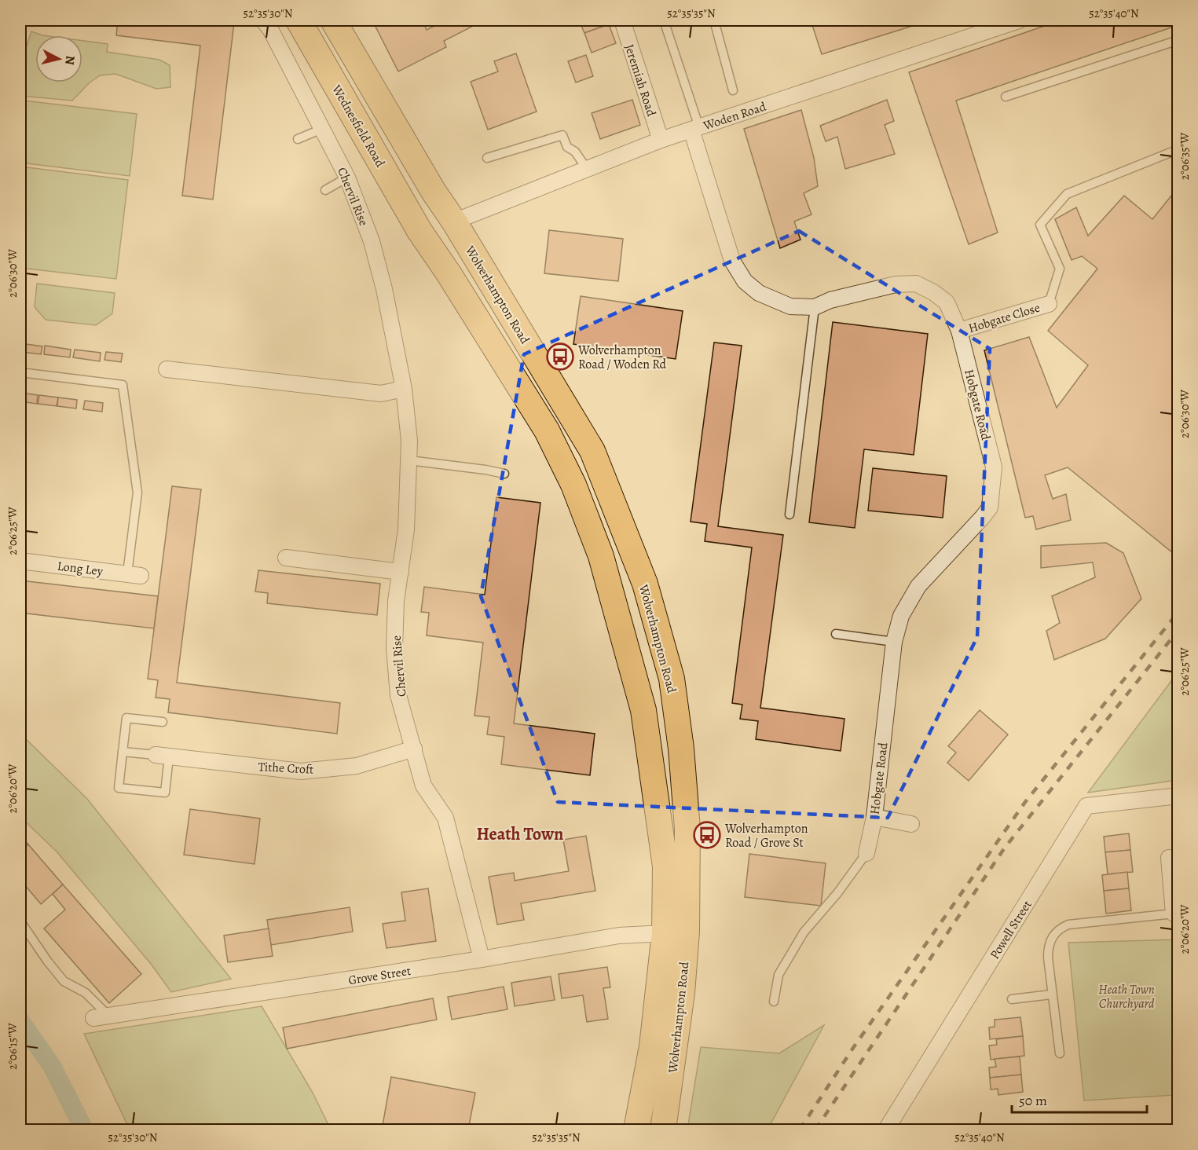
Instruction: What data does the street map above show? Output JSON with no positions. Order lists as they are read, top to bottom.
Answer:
{
  "streets": {
    "main road": ["Wednesfield Road", "Wolverhampton Road"],
    "street": [
      "Jeremiah Road",
      "Woden Road",
      "Chervil Rise",
      "Hobgate Close",
      "Hobgate Road",
      "Long Ley",
      "Tithe Croft",
      "Powell Street",
      "Grove Street"
    ]
  },
  "crossings": [
    ["Jeremiah Road", "Woden Road"],
    ["Woden Road", "Wolverhampton Road"],
    ["Woden Road", "Hobgate Road"],
    ["Wednesfield Road", "Wolverhampton Road"],
    ["Chervil Rise", "Tithe Croft"],
    ["Chervil Rise", "Grove Street"],
    ["Wolverhampton Road", "Grove Street"],
    ["Hobgate Close", "Hobgate Road"]
  ],
  "districts": ["Heath Town"],
  "parks": ["Heath Town Churchyard"],
  "places": {
    "bus stop": ["Wolverhampton Road / Woden Rd", "Wolverhampton Road / Grove St"]
  },
  "scale_bar": "50 m",
  "north": "right",
  "coordinates": [
    "52°35'30\"N",
    "52°35'35\"N",
    "52°35'40\"N",
    "2°06'35\"W",
    "2°06'30\"W",
    "2°06'25\"W",
    "2°06'20\"W",
    "2°06'15\"W"
  ]
}
